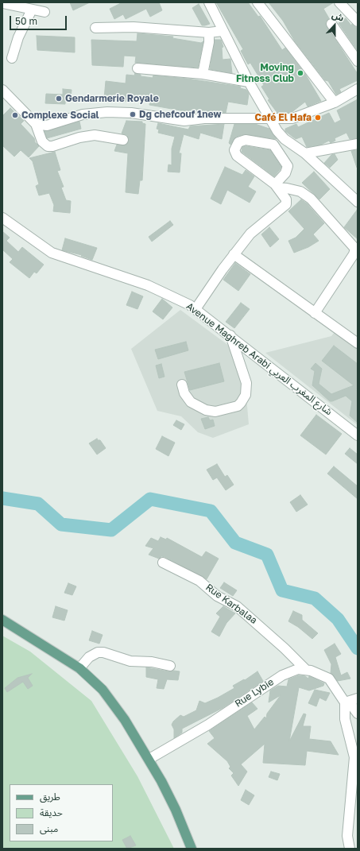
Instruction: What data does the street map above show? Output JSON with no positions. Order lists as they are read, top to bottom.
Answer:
{
  "streets": {
    "street": ["Avenue Maghreb Arabi شارع المغرب العربي", "Rue Karbalaa", "Rue Lybie"]
  },
  "crossings": [
    ["Rue Karbalaa", "Rue Lybie"]
  ],
  "places": [
    "Moving Fitness Club",
    "Gendarmerie Royale",
    "Dg chefcouf 1new",
    "Complexe Social",
    "Café El Hafa"
  ],
  "legend": ["طريق", "حديقة", "مبنى"],
  "scale_bar": "50 m",
  "north": "top"
}
